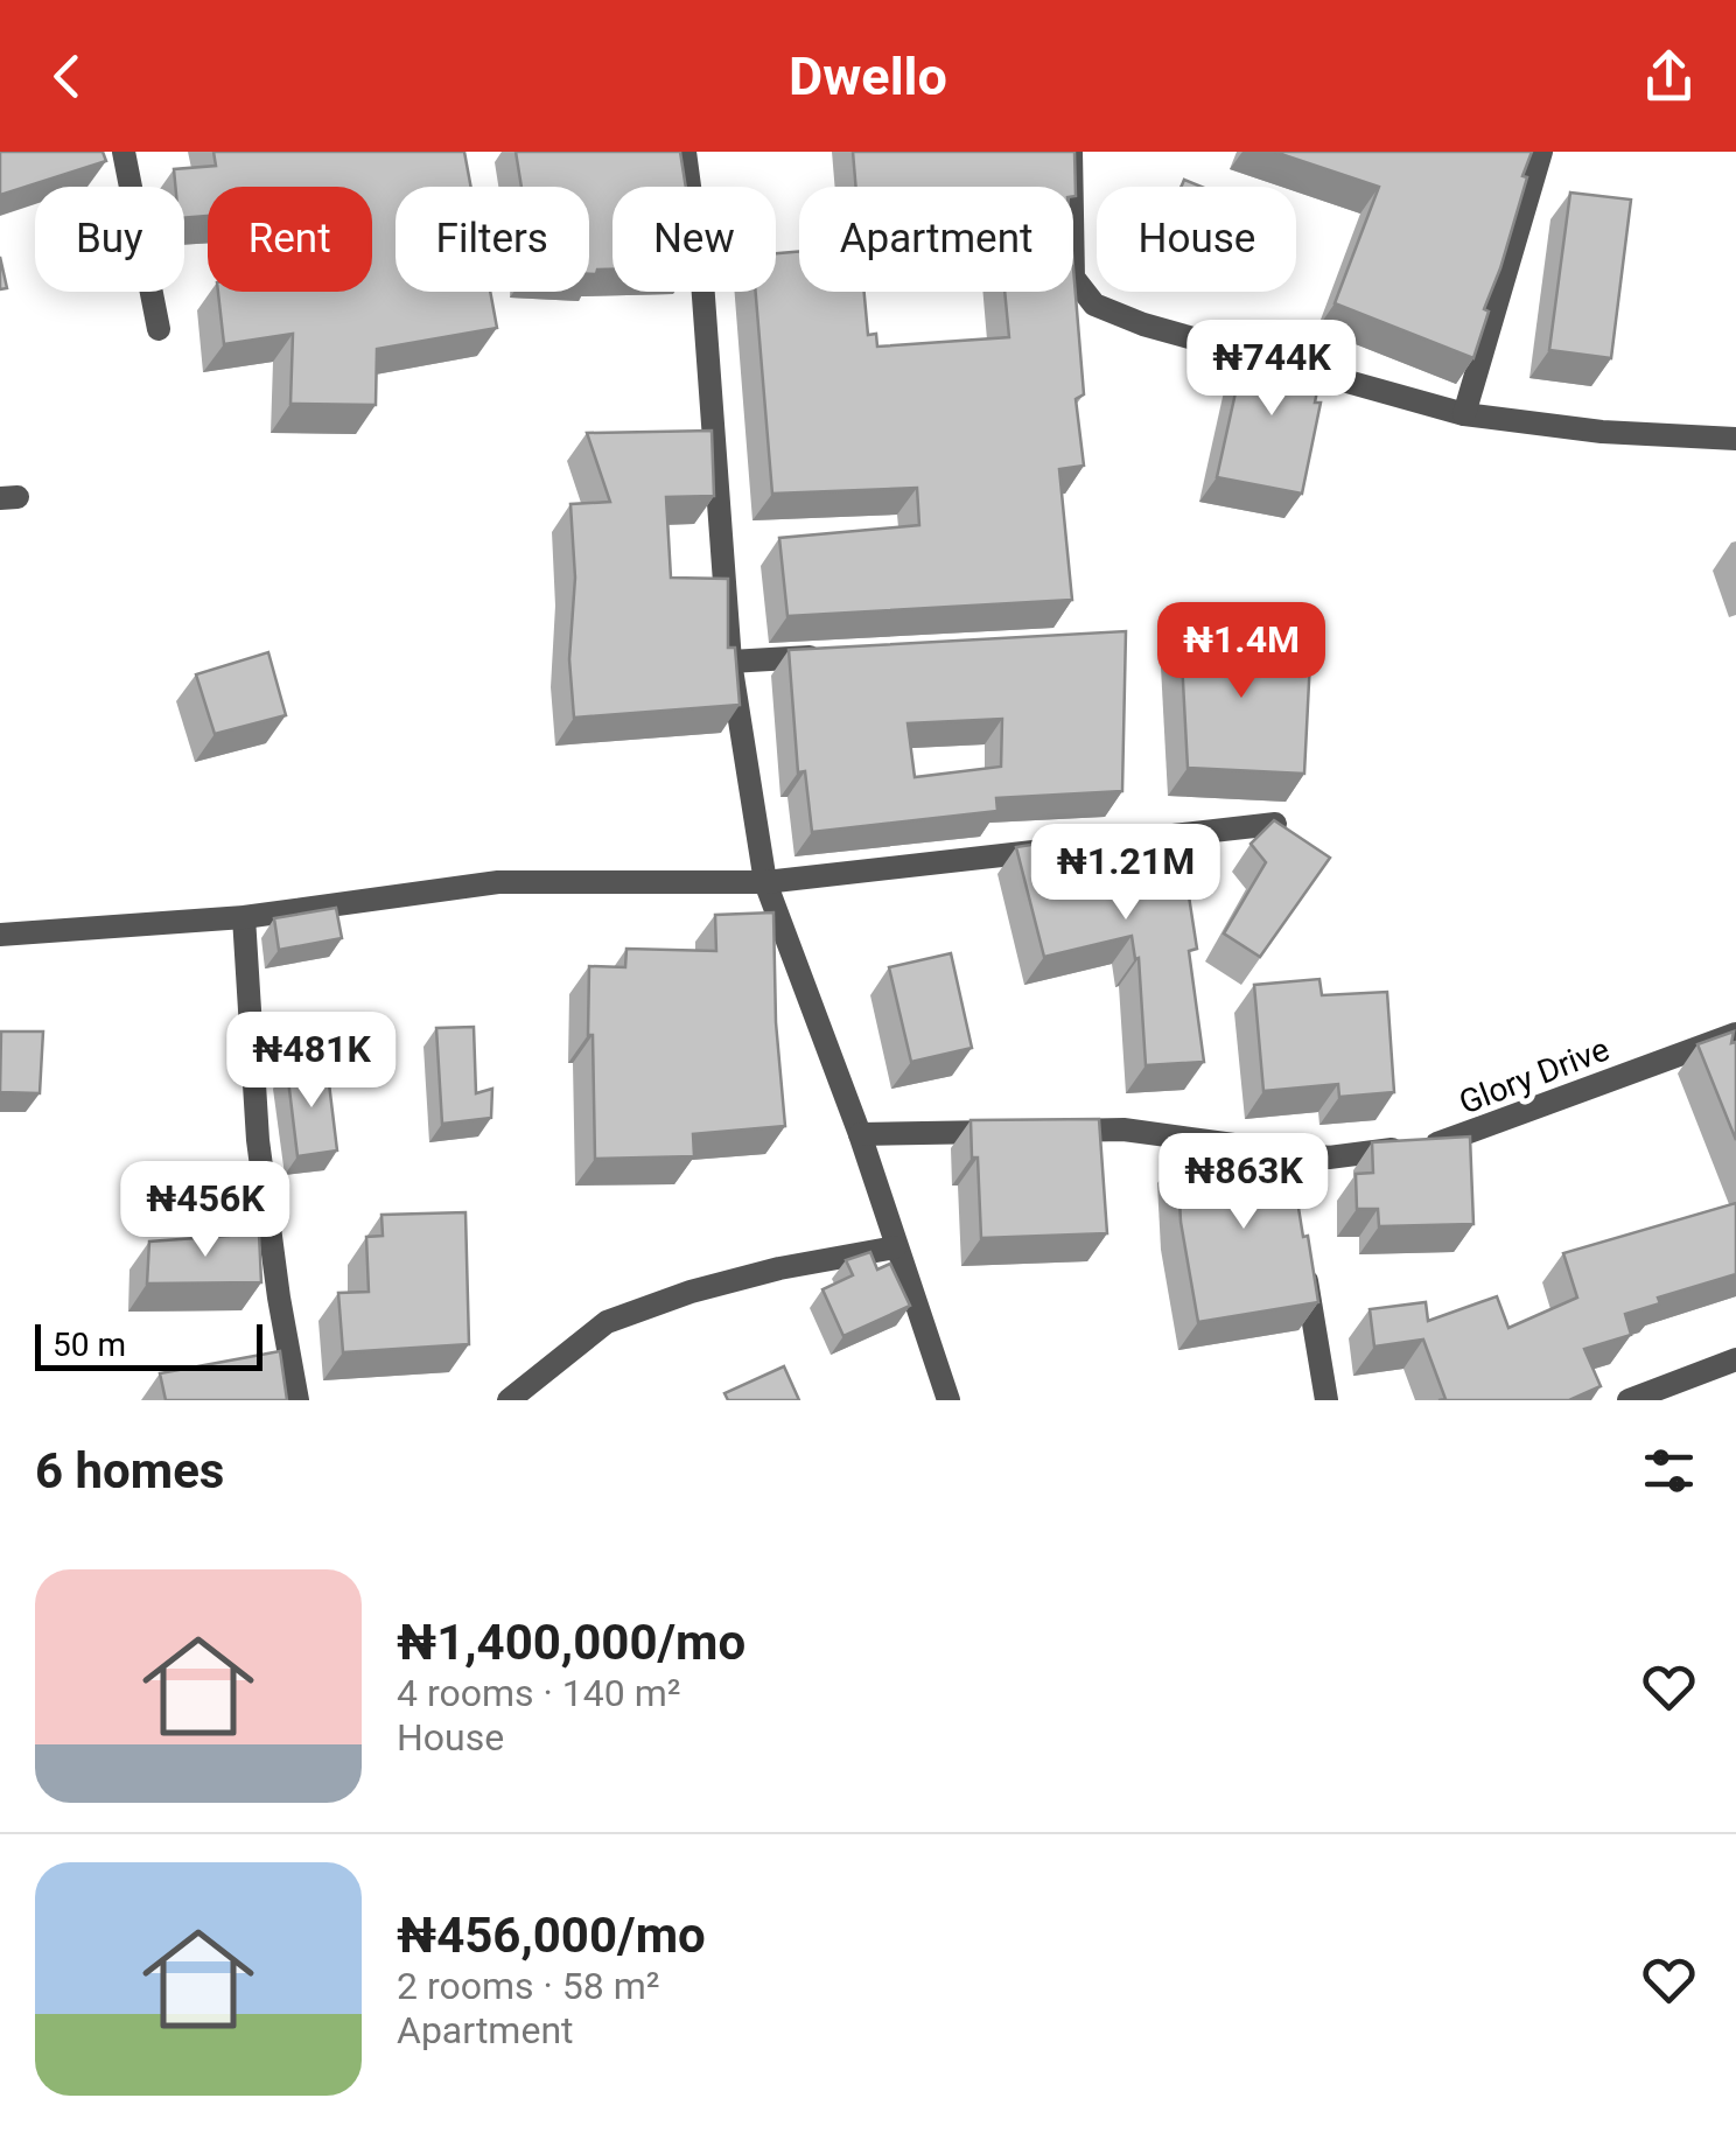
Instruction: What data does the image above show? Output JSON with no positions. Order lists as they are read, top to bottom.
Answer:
{
  "streets": {
    "street": ["Glory Drive"]
  },
  "scale_bar": "50 m",
  "page": {
    "header": "Dwello",
    "chip": [
      "Buy",
      "Rent",
      "Filters",
      "New",
      "Apartment",
      "House"
    ],
    "price": [
      "₦744K",
      "₦1.4M",
      "₦1.21M",
      "₦481K",
      "₦863K",
      "₦456K"
    ],
    "scale": "50 m",
    "heading": "6 homes",
    "list": [
      {
        "name": "₦1,400,000/mo",
        "note": "4 rooms · 140 m² · House"
      },
      {
        "name": "₦456,000/mo",
        "note": "2 rooms · 58 m² · Apartment"
      }
    ]
  }
}
